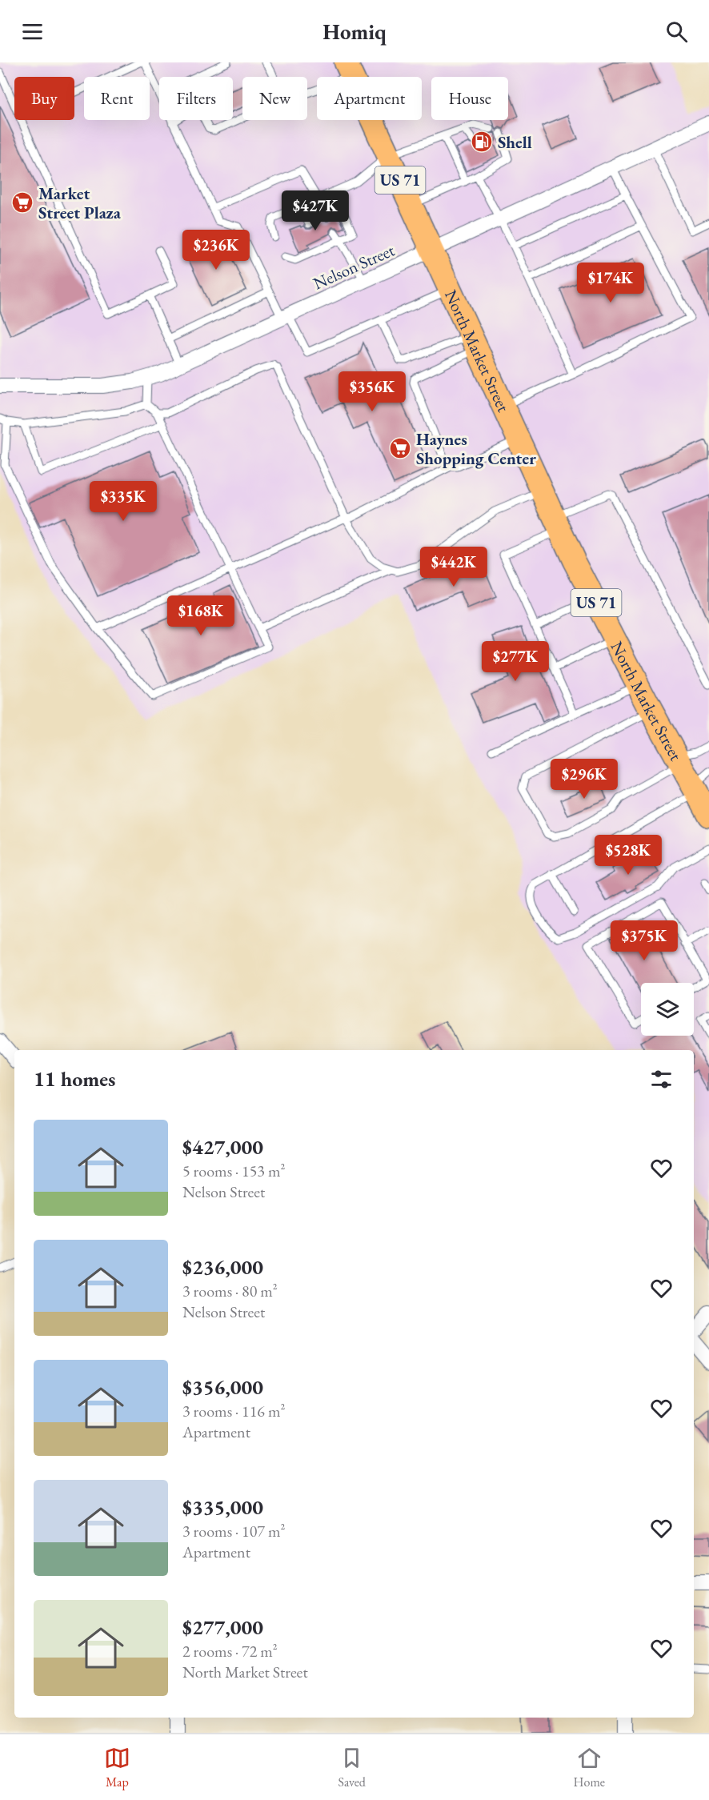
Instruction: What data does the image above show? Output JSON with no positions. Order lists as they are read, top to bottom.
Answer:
{
  "streets": {
    "main road": ["US 71", "North Market Street"],
    "street": ["Nelson Street"]
  },
  "crossings": [
    ["Nelson Street", "North Market Street"]
  ],
  "places": {
    "fuel station": ["Shell"],
    "supermarket": ["Market Street Plaza", "Haynes Shopping Center"]
  },
  "page": {
    "header": "Homiq",
    "chip": [
      "Buy",
      "Rent",
      "Filters",
      "New",
      "Apartment",
      "House"
    ],
    "price": [
      "$427K",
      "$236K",
      "$174K",
      "$356K",
      "$335K",
      "$442K",
      "$168K",
      "$277K",
      "$296K",
      "$528K",
      "$375K"
    ],
    "heading": "11 homes",
    "list": [
      {
        "name": "$427,000",
        "note": "5 rooms · 153 m² · Nelson Street"
      },
      {
        "name": "$236,000",
        "note": "3 rooms · 80 m² · Nelson Street"
      },
      {
        "name": "$356,000",
        "note": "3 rooms · 116 m² · Apartment"
      },
      {
        "name": "$335,000",
        "note": "3 rooms · 107 m² · Apartment"
      },
      {
        "name": "$277,000",
        "note": "2 rooms · 72 m² · North Market Street"
      }
    ],
    "tabs": ["Map", "Saved", "Home"]
  }
}
